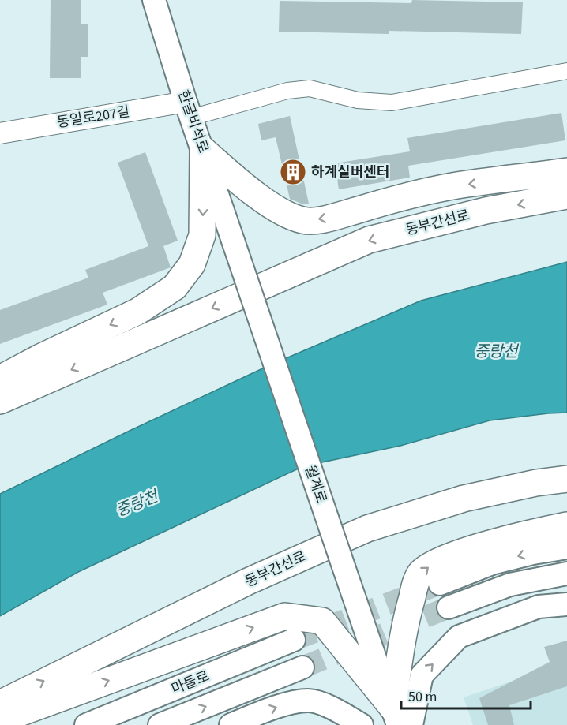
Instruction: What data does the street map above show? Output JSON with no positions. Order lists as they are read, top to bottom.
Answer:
{
  "streets": {
    "highway": ["동부간선로"],
    "main road": ["한글비석로", "월계로", "마들로"],
    "street": ["동일로207길"]
  },
  "crossings": [
    ["동일로207길", "한글비석로"],
    ["한글비석로", "월계로"]
  ],
  "water": ["중랑천"],
  "places": {
    "building": ["하계실버센터"]
  },
  "scale_bar": "50 m"
}
